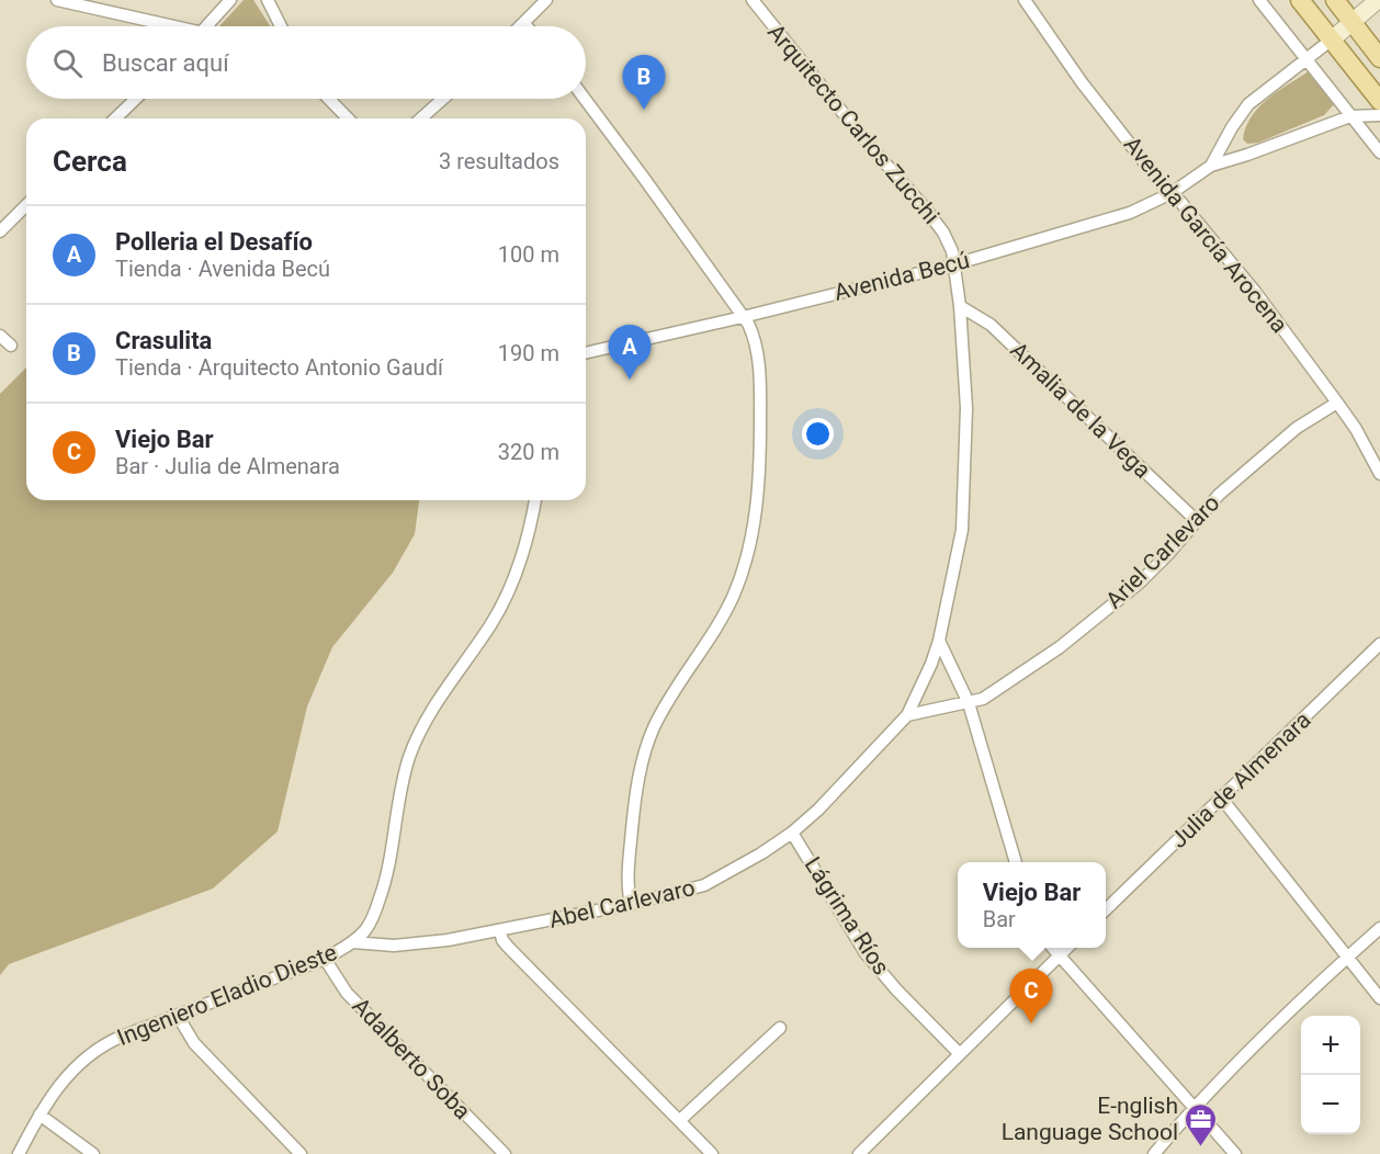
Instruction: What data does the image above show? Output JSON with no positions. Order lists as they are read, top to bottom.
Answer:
{
  "streets": {
    "street": [
      "Arquitecto Carlos Zucchi",
      "Avenida García Arocena",
      "Avenida Becú",
      "Amalia de la Vega",
      "Ariel Carlevaro",
      "Julia de Almenara",
      "Abel Carlevaro",
      "Lágrima Ríos",
      "Ingeniero Eladio Dieste",
      "Adalberto Soba"
    ]
  },
  "crossings": [
    ["Arquitecto Carlos Zucchi", "Avenida Becú"],
    ["Arquitecto Carlos Zucchi", "Amalia de la Vega"],
    ["Arquitecto Carlos Zucchi", "Ariel Carlevaro"],
    ["Arquitecto Carlos Zucchi", "Abel Carlevaro"],
    ["Avenida García Arocena", "Avenida Becú"],
    ["Avenida García Arocena", "Ariel Carlevaro"],
    ["Amalia de la Vega", "Ariel Carlevaro"],
    ["Ariel Carlevaro", "Abel Carlevaro"],
    ["Abel Carlevaro", "Lágrima Ríos"],
    ["Abel Carlevaro", "Ingeniero Eladio Dieste"],
    ["Ingeniero Eladio Dieste", "Adalberto Soba"]
  ],
  "places": {
    "office": ["E-nglish Language School"]
  },
  "page": {
    "search": "Buscar aquí",
    "pins": ["B", "A", "C"],
    "heading": ["Cerca", "3 resultados"],
    "list": [
      {
        "mark": "A",
        "name": "Polleria el Desafío",
        "note": "Tienda · Avenida Becú",
        "value": "100 m"
      },
      {
        "mark": "B",
        "name": "Crasulita",
        "note": "Tienda · Arquitecto Antonio Gaudí",
        "value": "190 m"
      },
      {
        "mark": "C",
        "name": "Viejo Bar",
        "note": "Bar · Julia de Almenara",
        "value": "320 m"
      }
    ],
    "popup": ["Viejo Bar", "Bar"],
    "map_buttons": ["+", "−"]
  }
}
